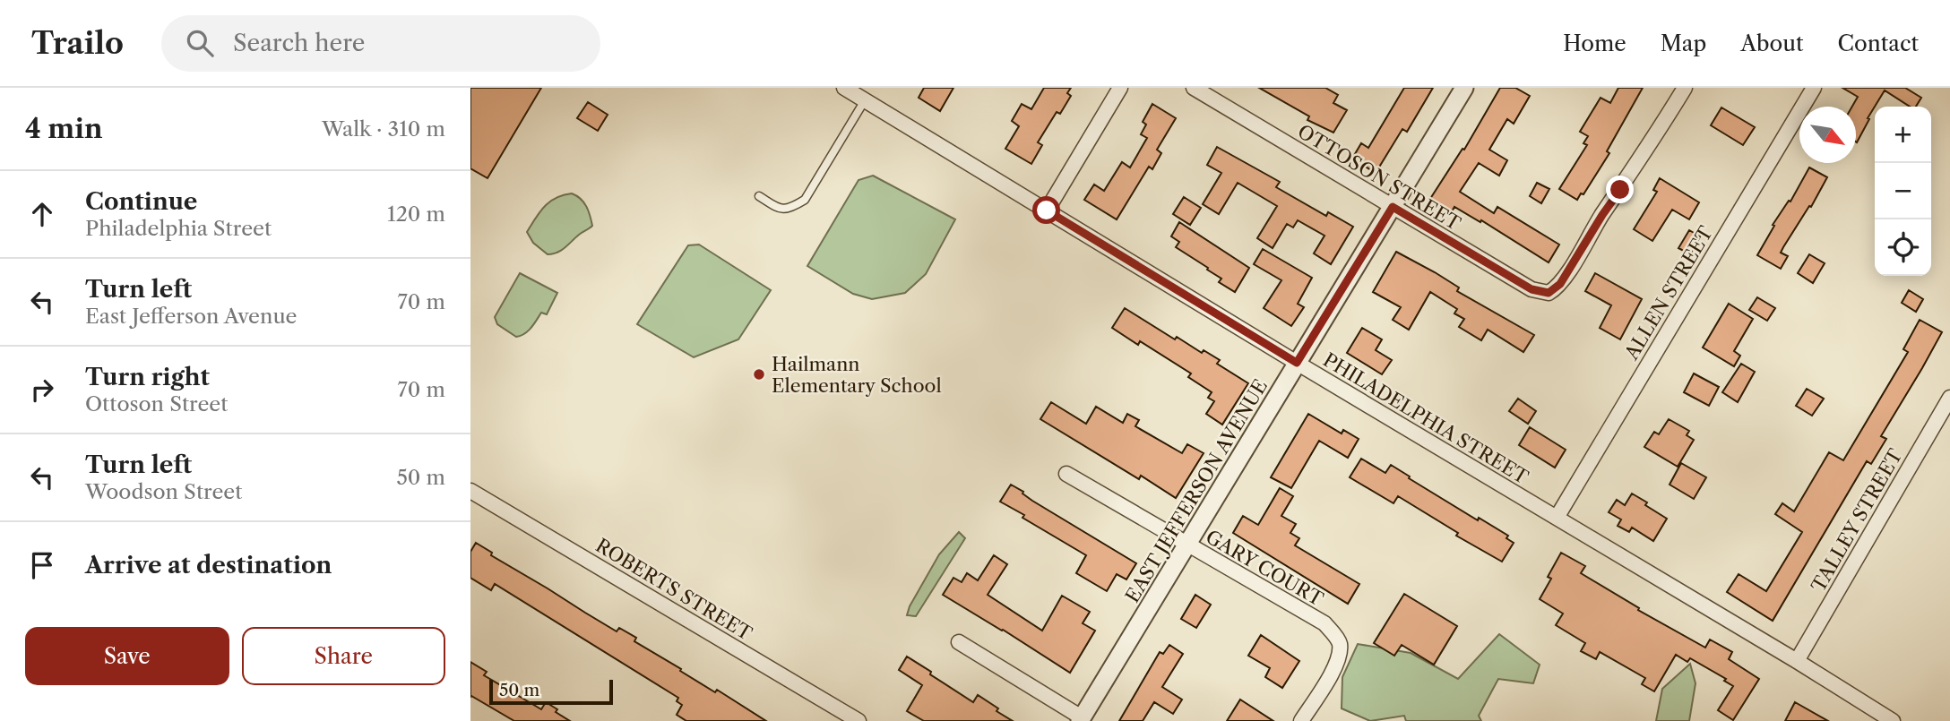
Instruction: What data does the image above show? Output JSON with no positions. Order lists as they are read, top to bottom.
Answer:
{
  "streets": {
    "street": [
      "OTTOSON STREET",
      "ALLEN STREET",
      "PHILADELPHIA STREET",
      "EAST JEFFERSON AVENUE",
      "TALLEY STREET",
      "GARY COURT",
      "ROBERTS STREET"
    ]
  },
  "crossings": [
    ["OTTOSON STREET", "EAST JEFFERSON AVENUE"],
    ["ALLEN STREET", "PHILADELPHIA STREET"],
    ["PHILADELPHIA STREET", "EAST JEFFERSON AVENUE"],
    ["PHILADELPHIA STREET", "TALLEY STREET"],
    ["EAST JEFFERSON AVENUE", "GARY COURT"]
  ],
  "places": ["Hailmann Elementary School"],
  "scale_bar": "50 m",
  "north": "bottom right",
  "page": {
    "header": "Trailo",
    "search": "Search here",
    "nav": [
      "Home",
      "Map",
      "About",
      "Contact"
    ],
    "heading": ["4 min", "Walk · 310 m"],
    "map_buttons": ["+", "−"],
    "list": [
      ["Continue", "Philadelphia Street", "120 m"],
      ["Turn left", "East Jefferson Avenue", "70 m"],
      ["Turn right", "Ottoson Street", "70 m"],
      ["Turn left", "Woodson Street", "50 m"],
      "Arrive at destination"
    ],
    "buttons": ["Save", "Share"],
    "scale": "50 m"
  }
}
